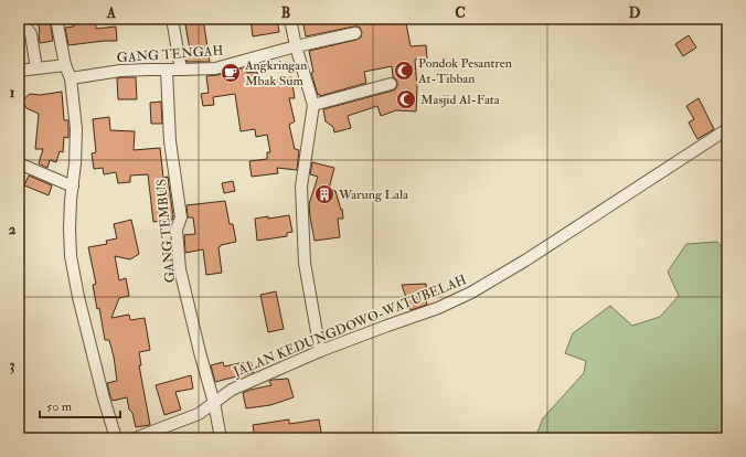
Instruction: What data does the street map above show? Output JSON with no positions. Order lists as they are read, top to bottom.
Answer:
{
  "streets": {
    "street": ["GANG TENGAH", "GANG TEMBUS", "JALAN KEDUNGDOWO-WATUBELAH"]
  },
  "crossings": [
    ["GANG TENGAH", "GANG TEMBUS"],
    ["GANG TEMBUS", "JALAN KEDUNGDOWO-WATUBELAH"]
  ],
  "places": {
    "mosque": ["Pondok Pesantren At-Tibban", "Masjid Al-Fata"],
    "cafe": ["Angkringan Mbak Sum"],
    "building": ["Warung Lala"]
  },
  "scale_bar": "50 m",
  "grid": {
    "columns": [
      "A",
      "B",
      "C",
      "D"
    ],
    "rows": ["1", "2", "3"]
  }
}
